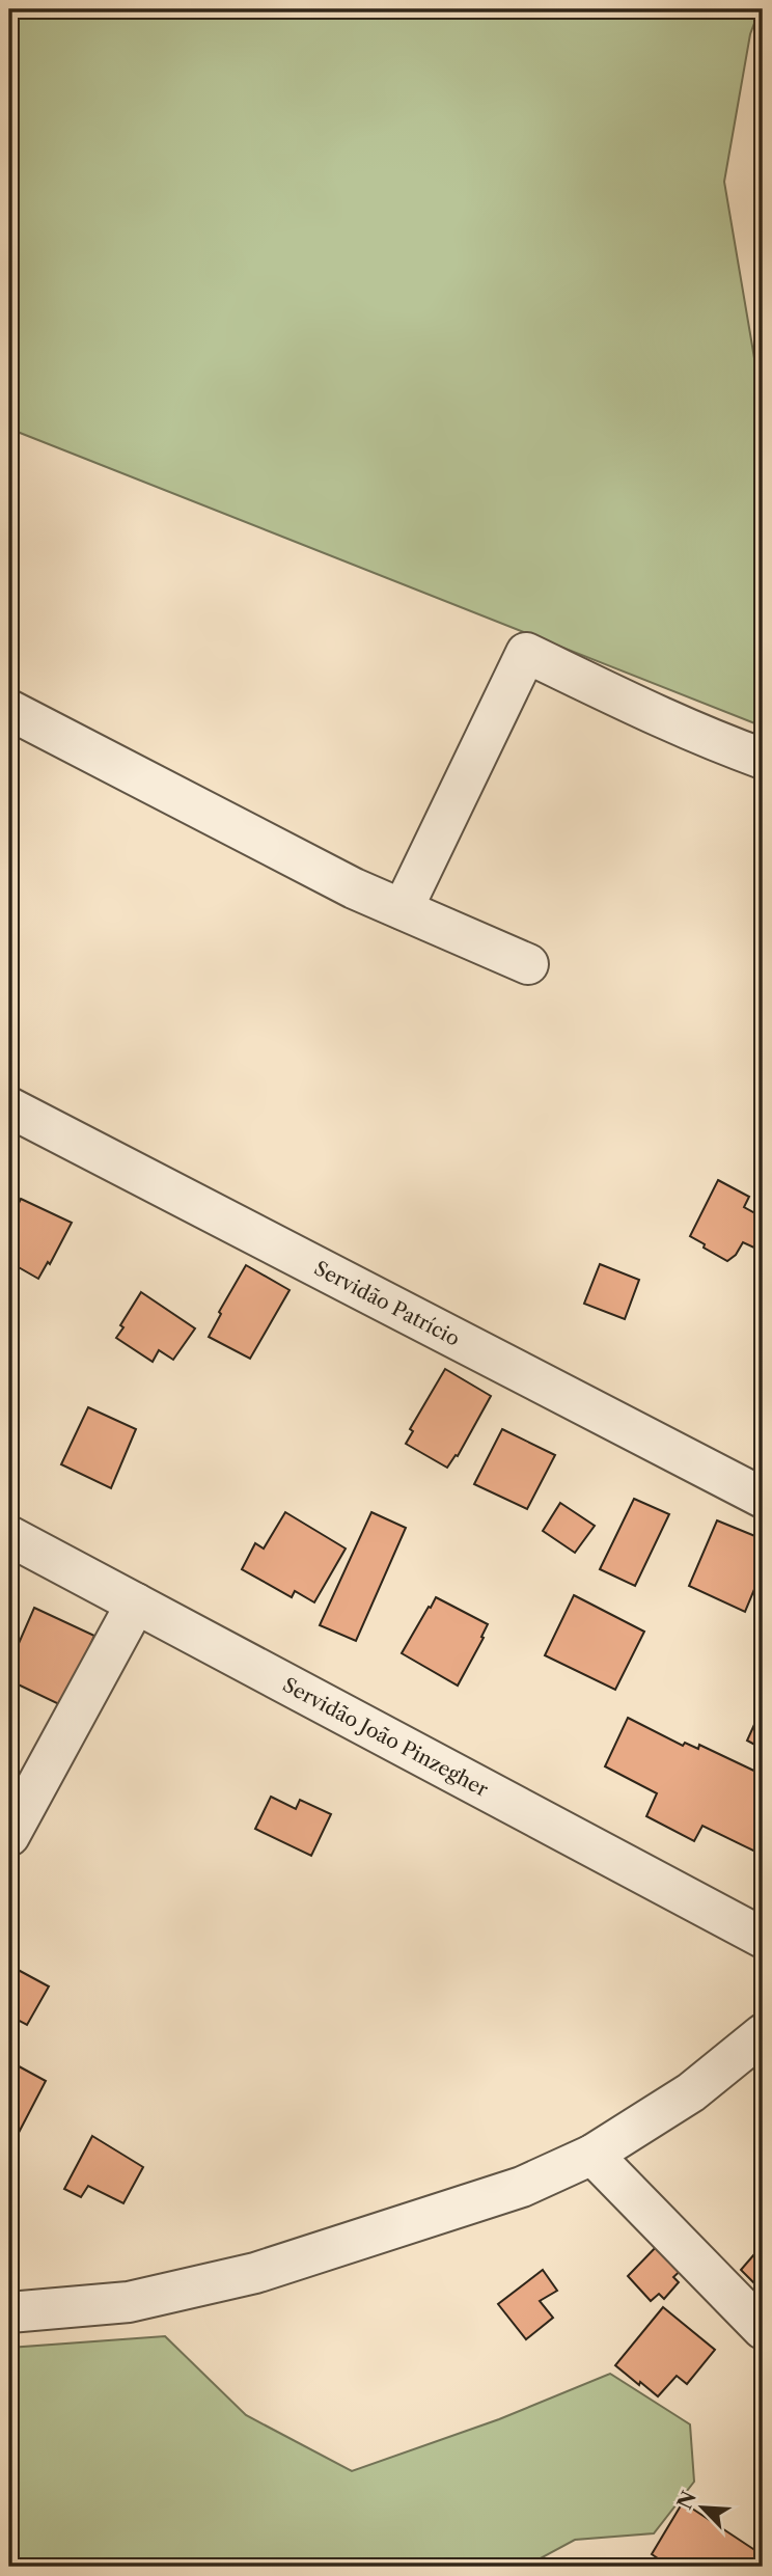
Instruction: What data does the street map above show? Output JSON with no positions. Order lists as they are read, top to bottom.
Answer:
{
  "streets": {
    "street": ["Servidão Patrício", "Servidão João Pinzegher"]
  },
  "north": "top left"
}
